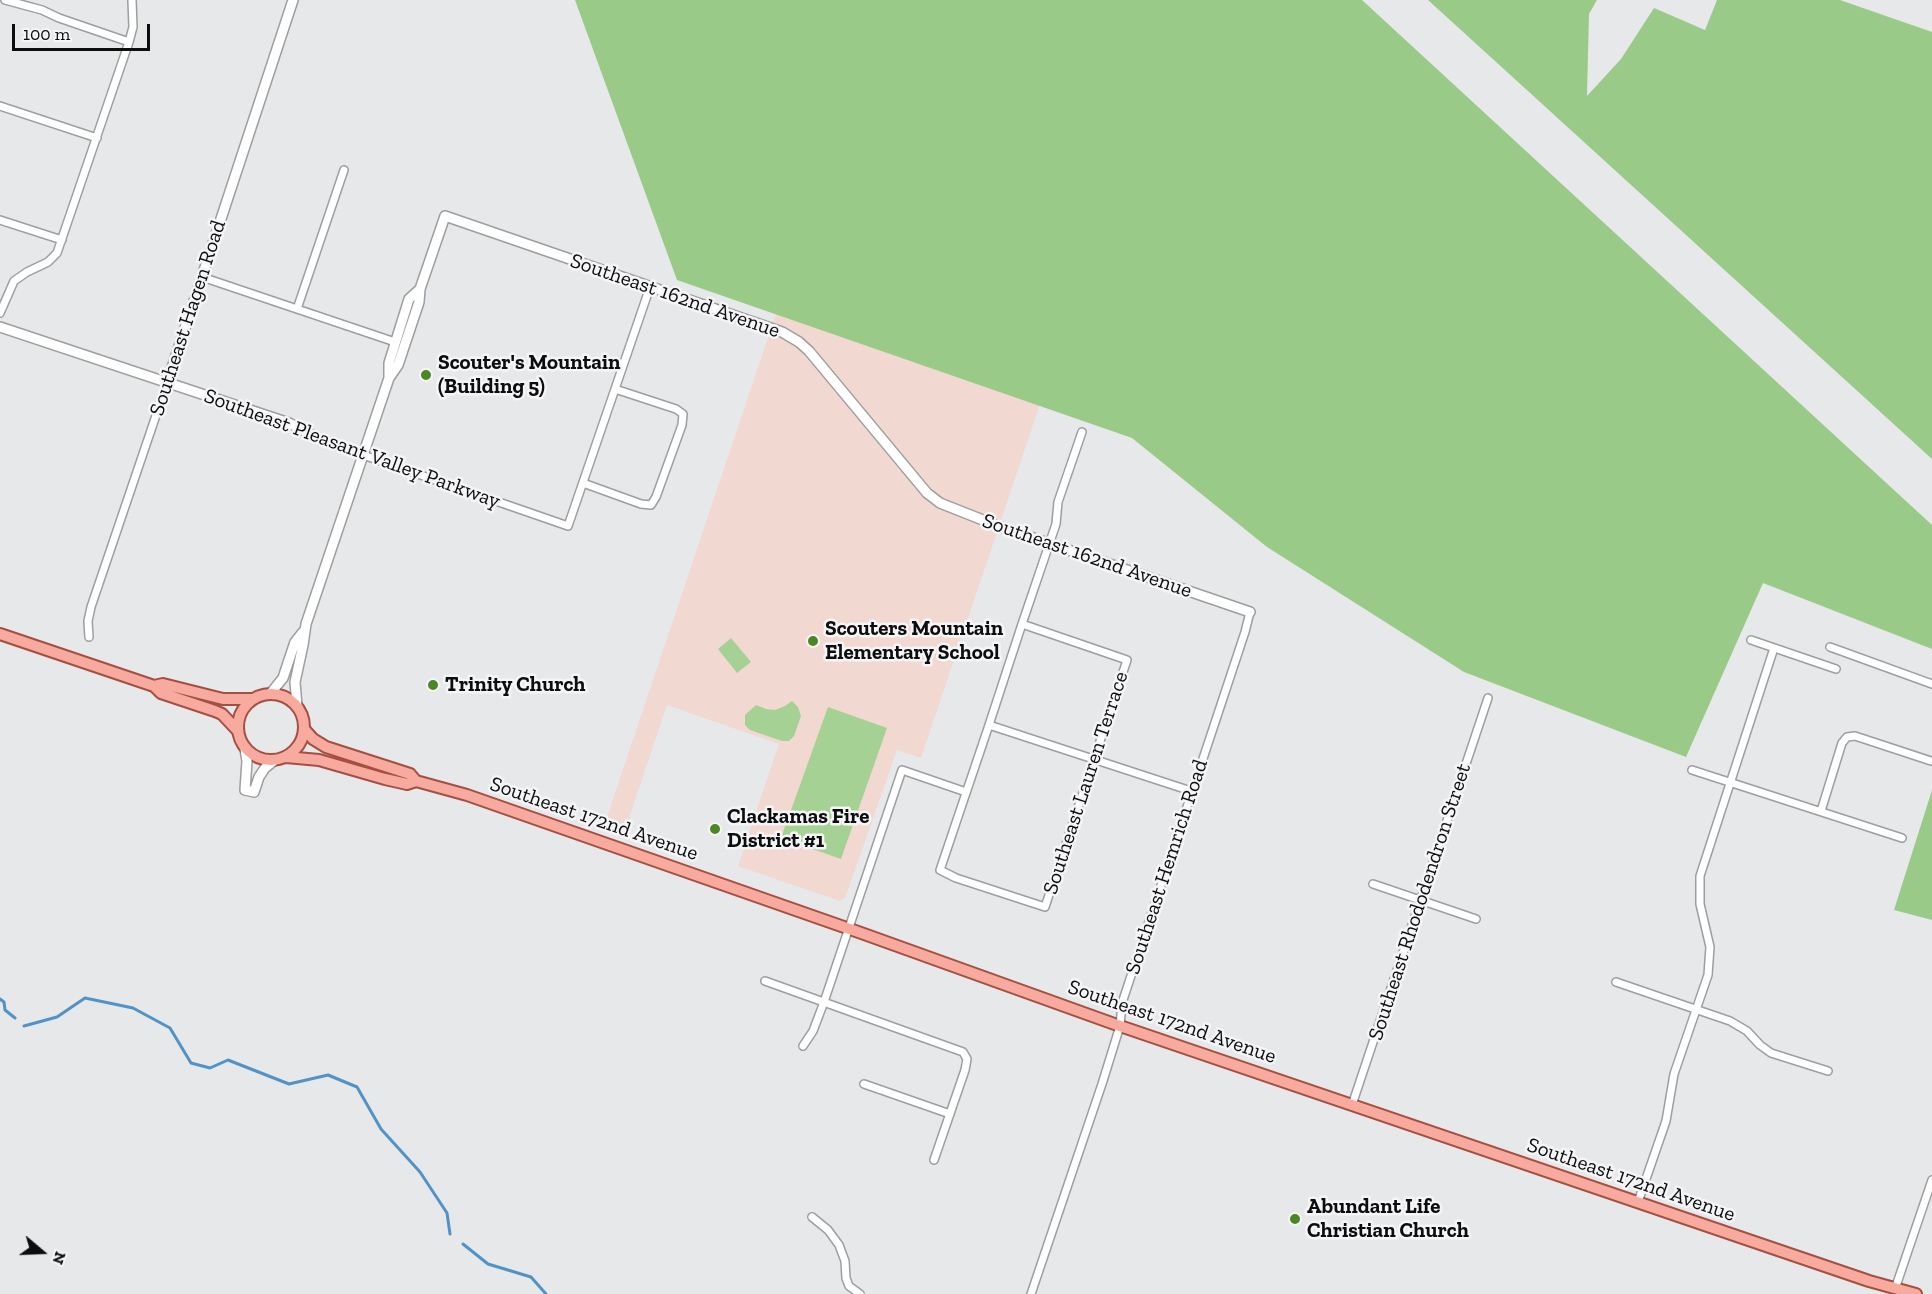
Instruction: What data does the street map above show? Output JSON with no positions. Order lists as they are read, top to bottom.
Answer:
{
  "streets": {
    "main road": ["Southeast 172nd Avenue"],
    "street": [
      "Southeast 162nd Avenue",
      "Southeast Hagen Road",
      "Southeast Pleasant Valley Parkway",
      "Southeast Lauren Terrace",
      "Southeast Hemrich Road",
      "Southeast Rhododendron Street"
    ]
  },
  "crossings": [
    ["Southeast 162nd Avenue", "Southeast Hemrich Road"],
    ["Southeast Hagen Road", "Southeast Pleasant Valley Parkway"],
    ["Southeast 172nd Avenue", "Southeast Hemrich Road"],
    ["Southeast 172nd Avenue", "Southeast Rhododendron Street"]
  ],
  "places": [
    "Scouter's Mountain (Building 5)",
    "Scouters Mountain Elementary School",
    "Trinity Church",
    "Clackamas Fire District #1",
    "Abundant Life Christian Church"
  ],
  "scale_bar": "100 m",
  "north": "right"
}
